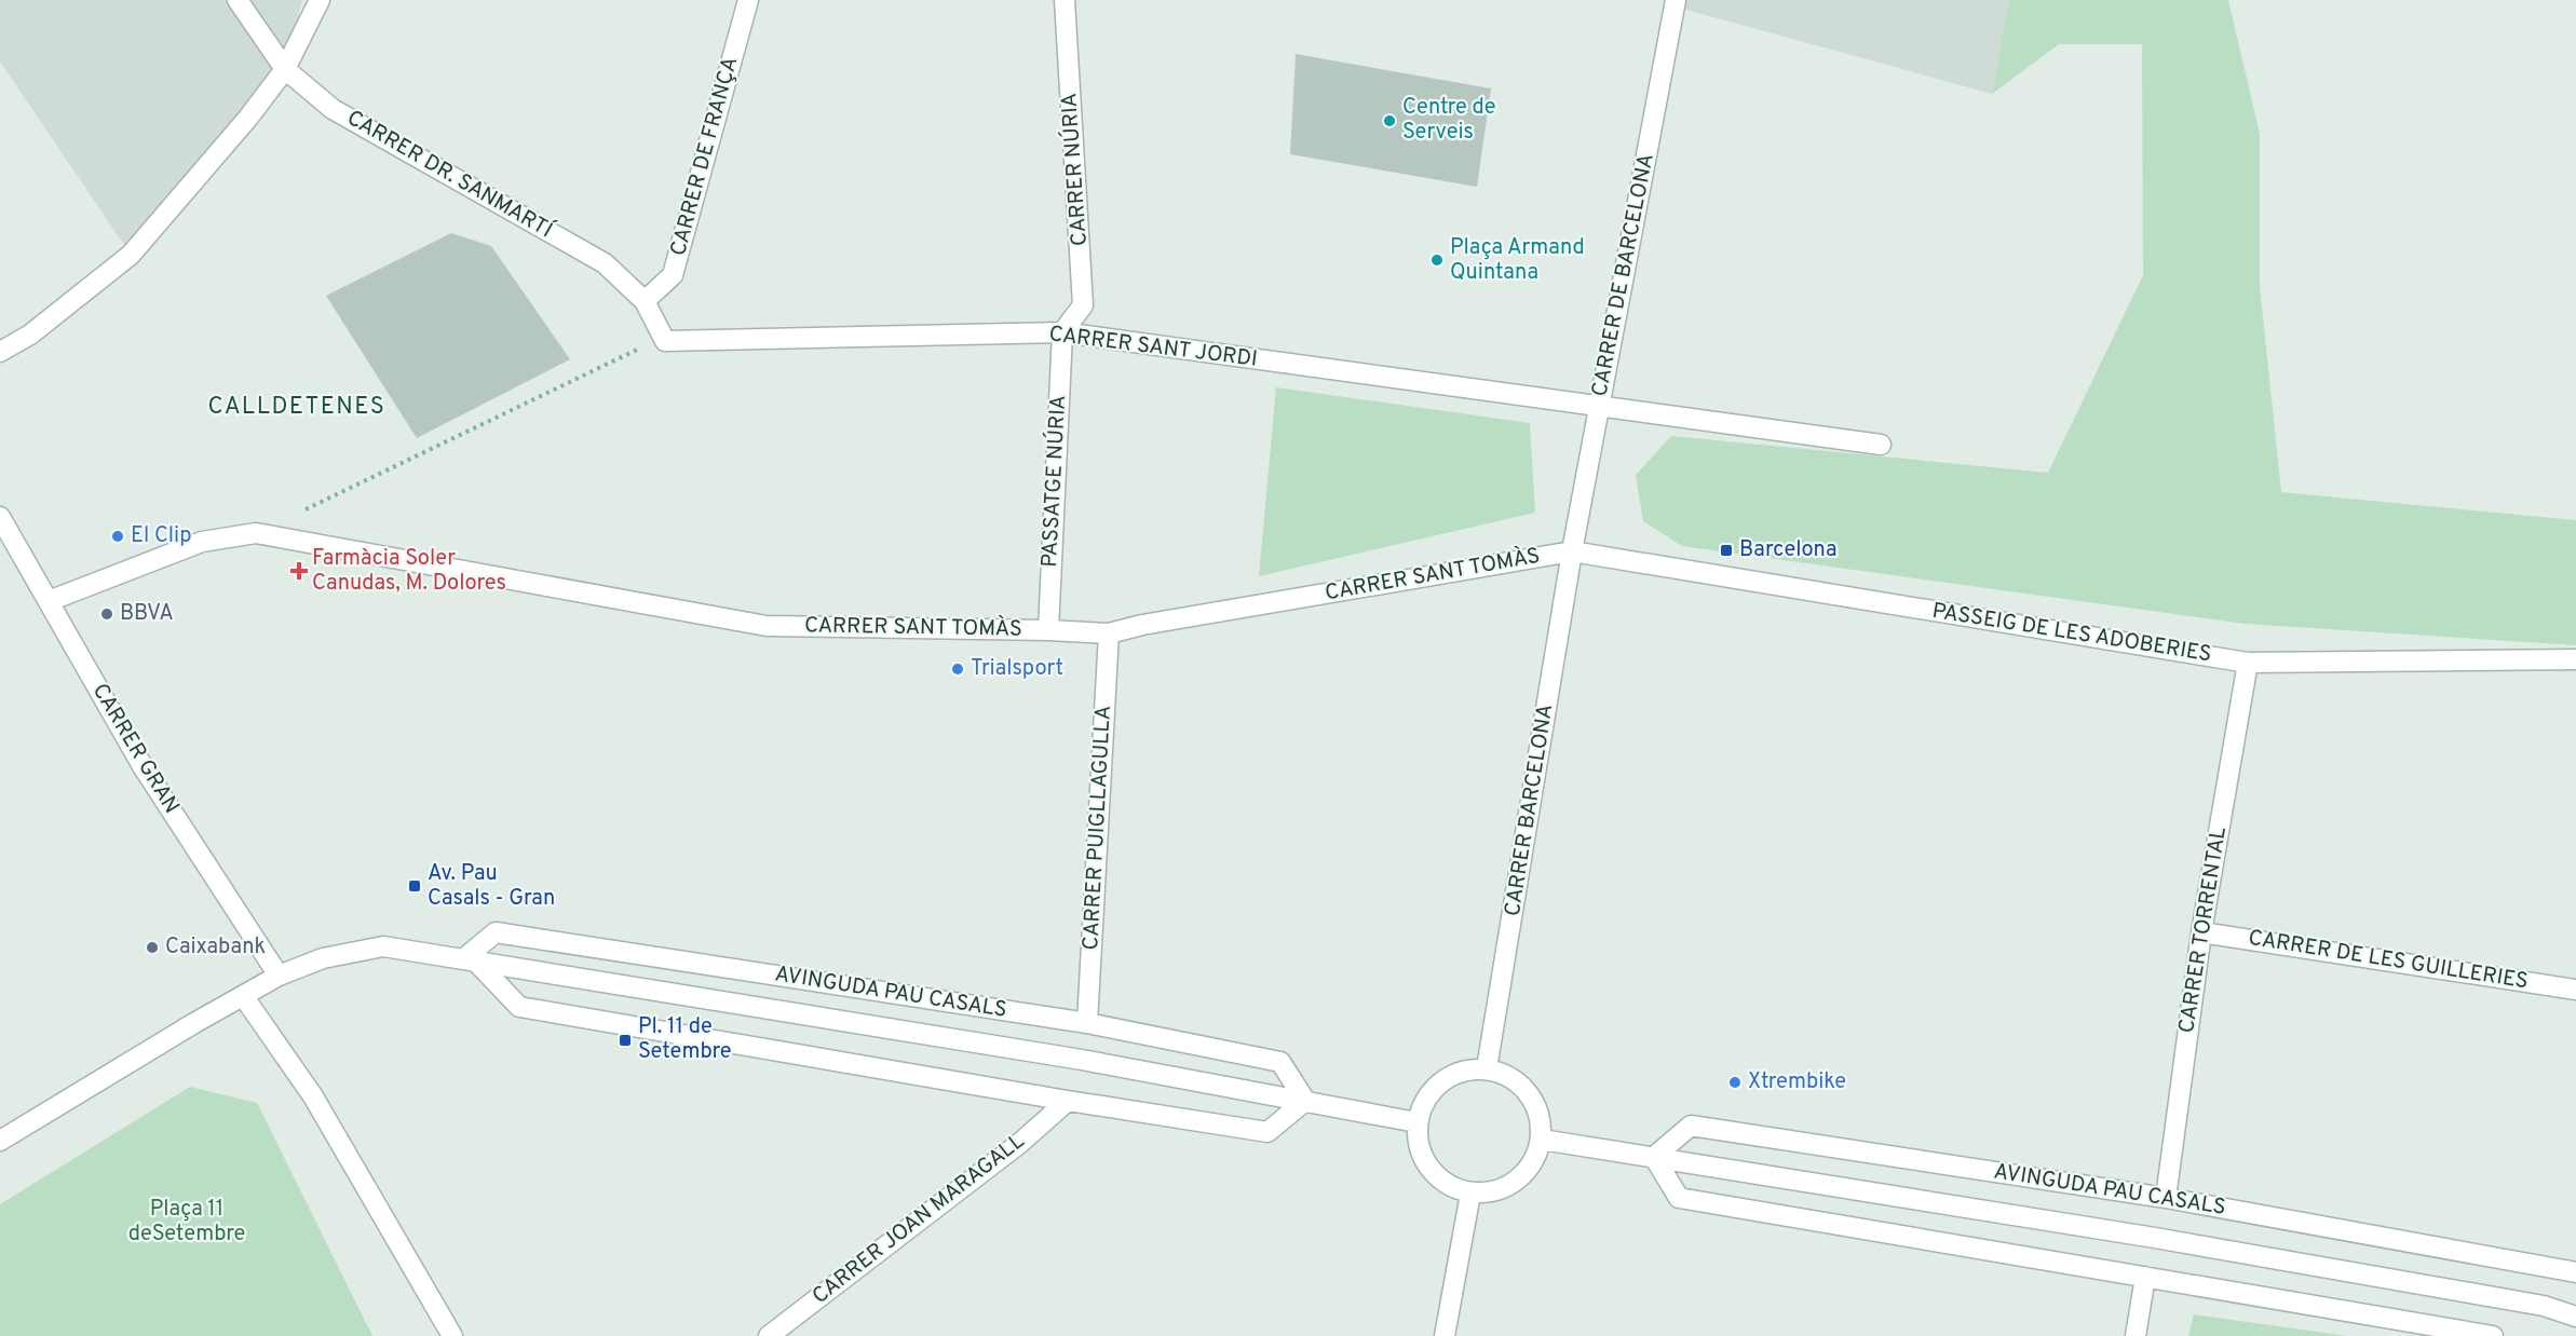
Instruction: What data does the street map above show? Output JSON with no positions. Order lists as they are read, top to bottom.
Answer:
{
  "streets": {
    "street": [
      "CARRER DE FRANÇA",
      "CARRER NÚRIA",
      "CARRER DR. SANMARTÍ",
      "CARRER DE BARCELONA",
      "CARRER SANT JORDI",
      "PASSATGE NÚRIA",
      "CARRER SANT TOMÀS",
      "PASSEIG DE LES ADOBERIES",
      "CARRER GRAN",
      "CARRER BARCELONA",
      "CARRER PUIGLLAGULLA",
      "CARRER TORRENTAL",
      "CARRER DE LES GUILLERIES",
      "AVINGUDA PAU CASALS",
      "CARRER JOAN MARAGALL"
    ]
  },
  "crossings": [
    ["CARRER DE FRANÇA", "CARRER DR. SANMARTÍ"],
    ["CARRER NÚRIA", "CARRER SANT JORDI"],
    ["CARRER NÚRIA", "PASSATGE NÚRIA"],
    ["CARRER DR. SANMARTÍ", "CARRER SANT JORDI"],
    ["CARRER DE BARCELONA", "CARRER SANT JORDI"],
    ["CARRER DE BARCELONA", "CARRER SANT TOMÀS"],
    ["CARRER DE BARCELONA", "PASSEIG DE LES ADOBERIES"],
    ["CARRER DE BARCELONA", "CARRER BARCELONA"],
    ["CARRER SANT JORDI", "PASSATGE NÚRIA"],
    ["PASSATGE NÚRIA", "CARRER SANT TOMÀS"],
    ["CARRER SANT TOMÀS", "PASSEIG DE LES ADOBERIES"],
    ["CARRER SANT TOMÀS", "CARRER GRAN"],
    ["CARRER SANT TOMÀS", "CARRER BARCELONA"],
    ["CARRER SANT TOMÀS", "CARRER PUIGLLAGULLA"],
    ["PASSEIG DE LES ADOBERIES", "CARRER BARCELONA"],
    ["PASSEIG DE LES ADOBERIES", "CARRER TORRENTAL"],
    ["CARRER GRAN", "AVINGUDA PAU CASALS"],
    ["CARRER BARCELONA", "AVINGUDA PAU CASALS"],
    ["CARRER PUIGLLAGULLA", "AVINGUDA PAU CASALS"],
    ["CARRER TORRENTAL", "CARRER DE LES GUILLERIES"],
    ["CARRER TORRENTAL", "AVINGUDA PAU CASALS"]
  ],
  "districts": ["CALLDETENES"],
  "parks": ["Plaça 11 deSetembre"],
  "places": {
    "other": [
      "Centre de Serveis",
      "Plaça Armand Quintana",
      "El Clip",
      "BBVA",
      "Trialsport",
      "Caixabank",
      "Xtrembike"
    ],
    "transit": ["Barcelona", "Av. Pau Casals - Gran", "Pl. 11 de Setembre"],
    "health": ["Farmàcia Soler Canudas, M. Dolores"]
  }
}
